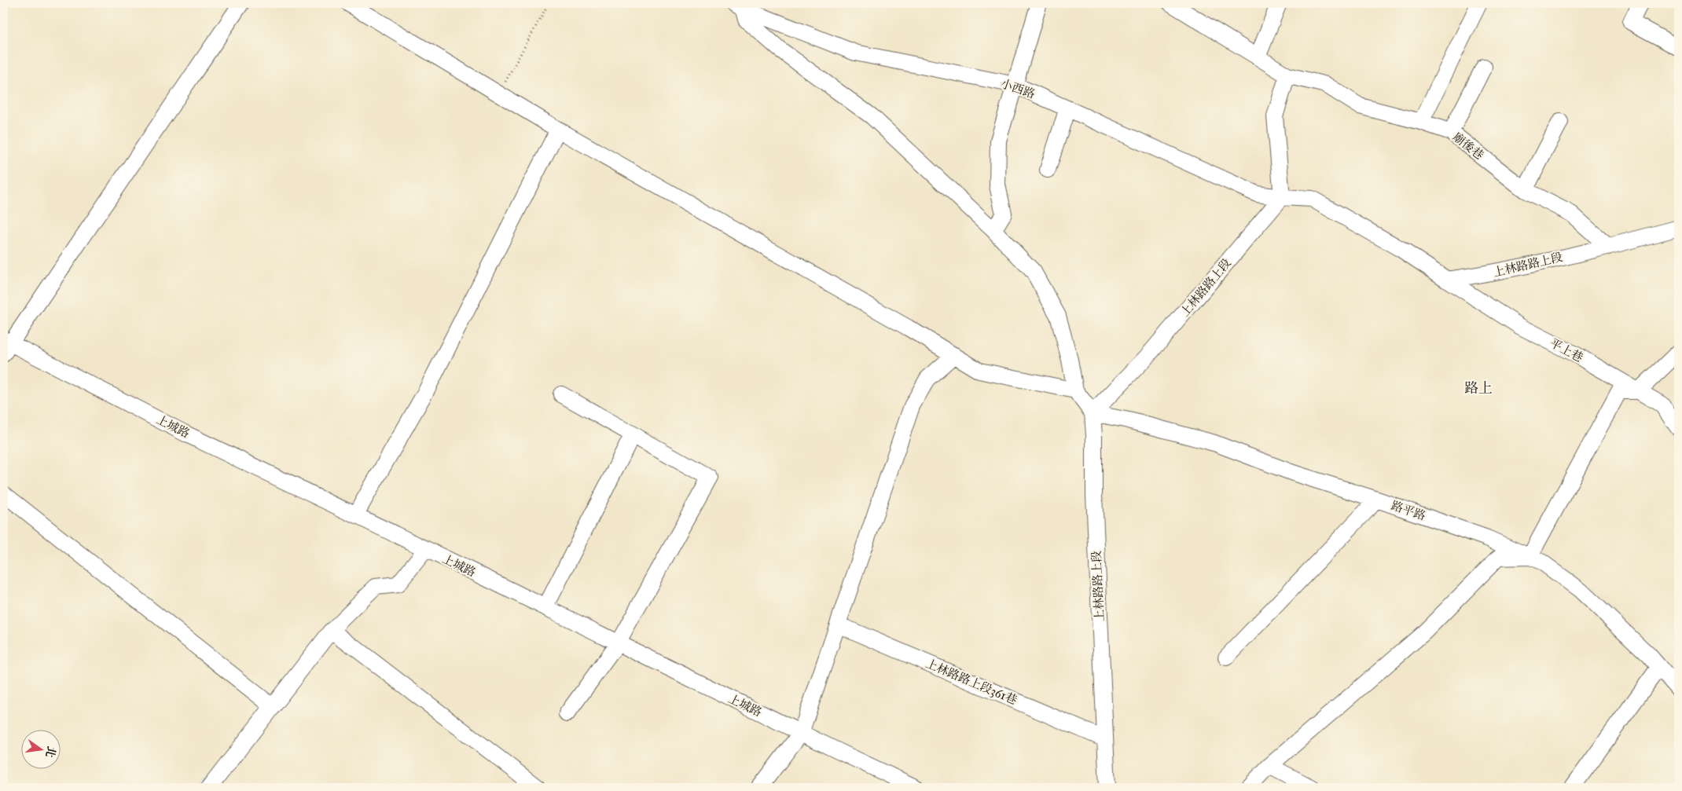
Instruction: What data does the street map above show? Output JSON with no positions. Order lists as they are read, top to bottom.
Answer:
{
  "streets": {
    "street": [
      "小西路",
      "廟後巷",
      "上林路路上段",
      "平上巷",
      "上城路",
      "路平路",
      "上林路路上段361巷"
    ]
  },
  "crossings": [
    ["小西路", "上林路路上段"],
    ["廟後巷", "上林路路上段"],
    ["上林路路上段", "平上巷"],
    ["上林路路上段", "路平路"],
    ["上林路路上段", "上林路路上段361巷"]
  ],
  "districts": ["路上"],
  "north": "right"
}
